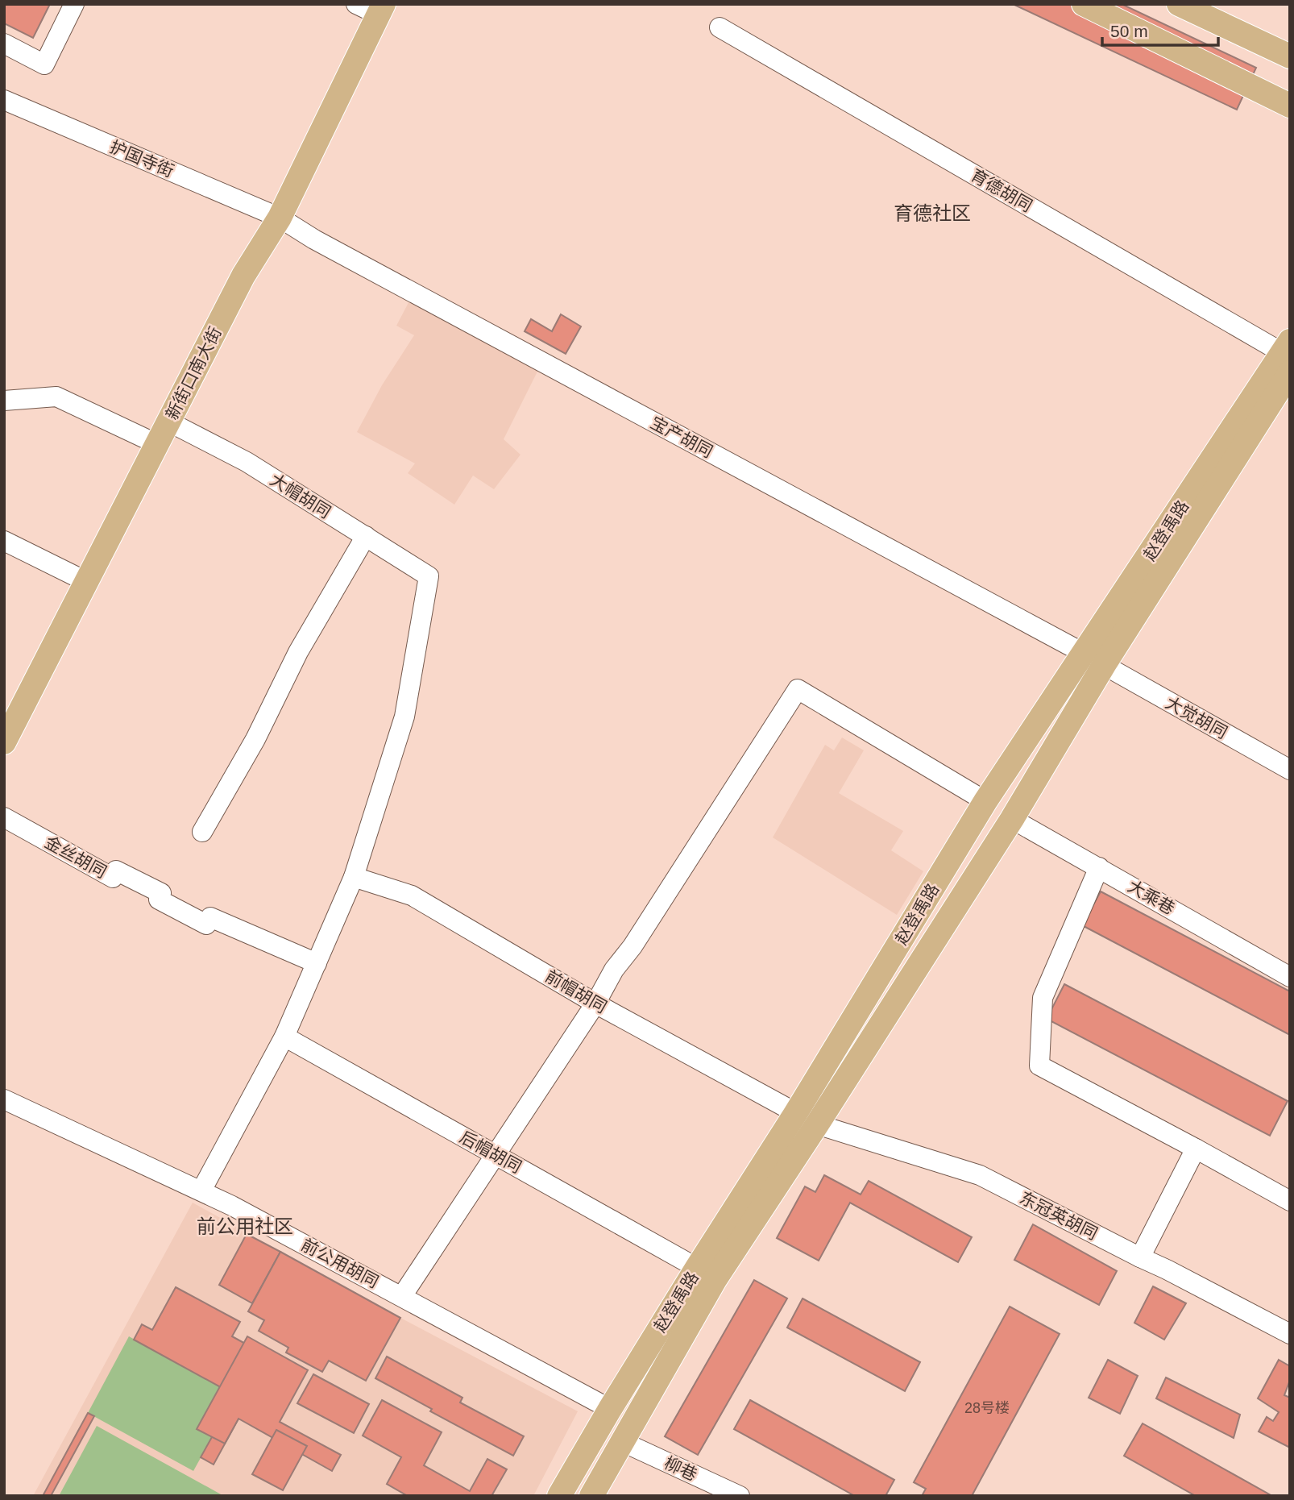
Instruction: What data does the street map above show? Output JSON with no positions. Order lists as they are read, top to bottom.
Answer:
{
  "streets": {
    "main road": ["新街口南大街", "赵登禹路"],
    "street": [
      "护国寺街",
      "育德胡同",
      "宝产胡同",
      "大帽胡同",
      "大觉胡同",
      "金丝胡同",
      "大乘巷",
      "前帽胡同",
      "后帽胡同",
      "东冠英胡同",
      "前公用胡同",
      "柳巷"
    ]
  },
  "crossings": [
    ["护国寺街", "新街口南大街"],
    ["护国寺街", "宝产胡同"],
    ["育德胡同", "赵登禹路"],
    ["新街口南大街", "宝产胡同"],
    ["新街口南大街", "大帽胡同"],
    ["宝产胡同", "赵登禹路"],
    ["宝产胡同", "大觉胡同"],
    ["大帽胡同", "前帽胡同"],
    ["赵登禹路", "大觉胡同"],
    ["赵登禹路", "大乘巷"],
    ["赵登禹路", "前帽胡同"],
    ["赵登禹路", "后帽胡同"],
    ["赵登禹路", "东冠英胡同"],
    ["赵登禹路", "前公用胡同"],
    ["赵登禹路", "柳巷"],
    ["前帽胡同", "东冠英胡同"]
  ],
  "districts": ["育德社区", "前公用社区"],
  "house_numbers": ["28号楼"],
  "scale_bar": "50 m"
}
